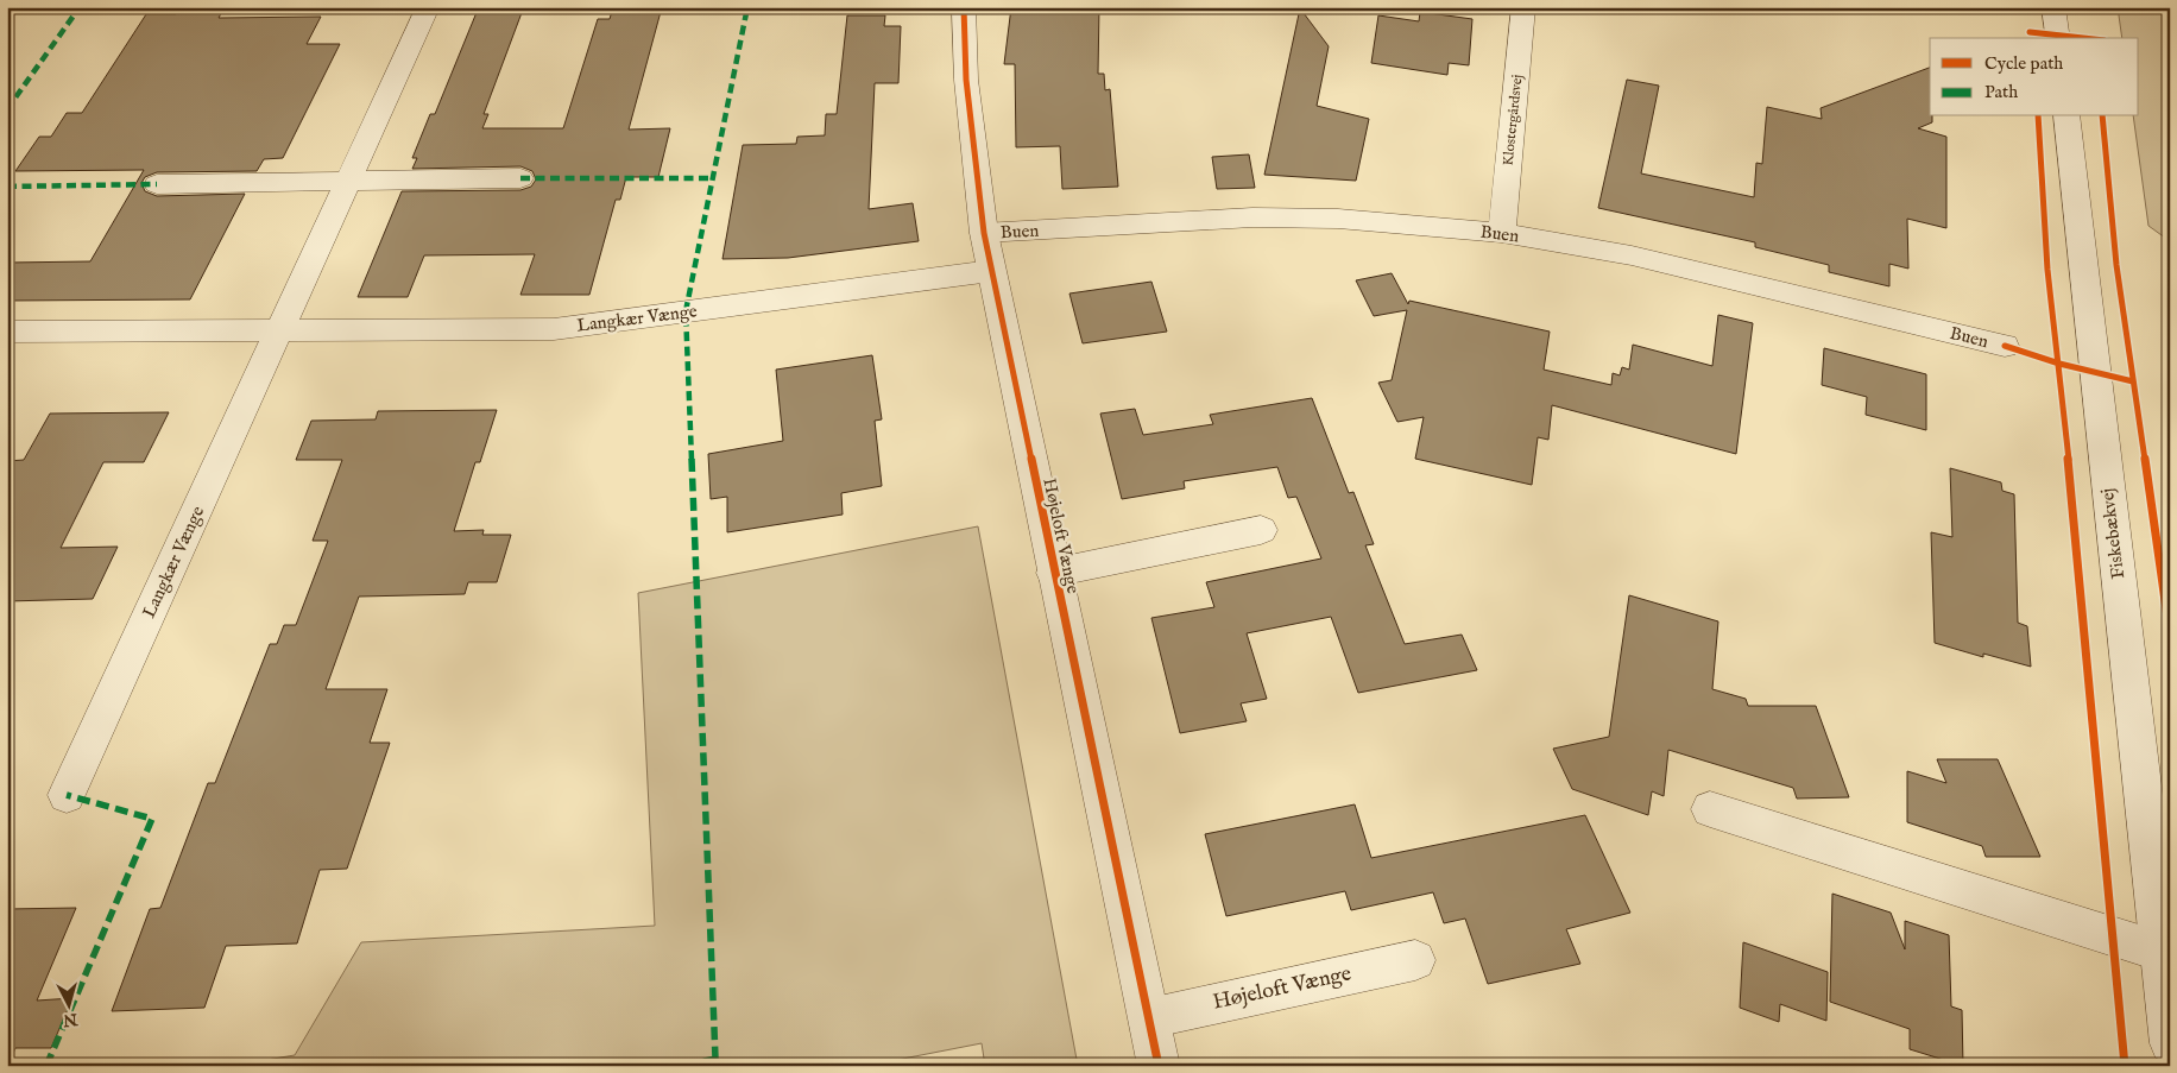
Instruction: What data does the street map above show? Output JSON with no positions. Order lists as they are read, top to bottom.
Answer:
{
  "streets": {
    "street": [
      "Klostergårdsvej",
      "Buen",
      "Langkær Vænge",
      "Fiskebækvej",
      "Højeloft Vænge"
    ]
  },
  "crossings": [
    ["Klostergårdsvej", "Buen"],
    ["Buen", "Højeloft Vænge"],
    ["Langkær Vænge", "Højeloft Vænge"]
  ],
  "legend": ["Cycle path", "Path"],
  "north": "bottom"
}
